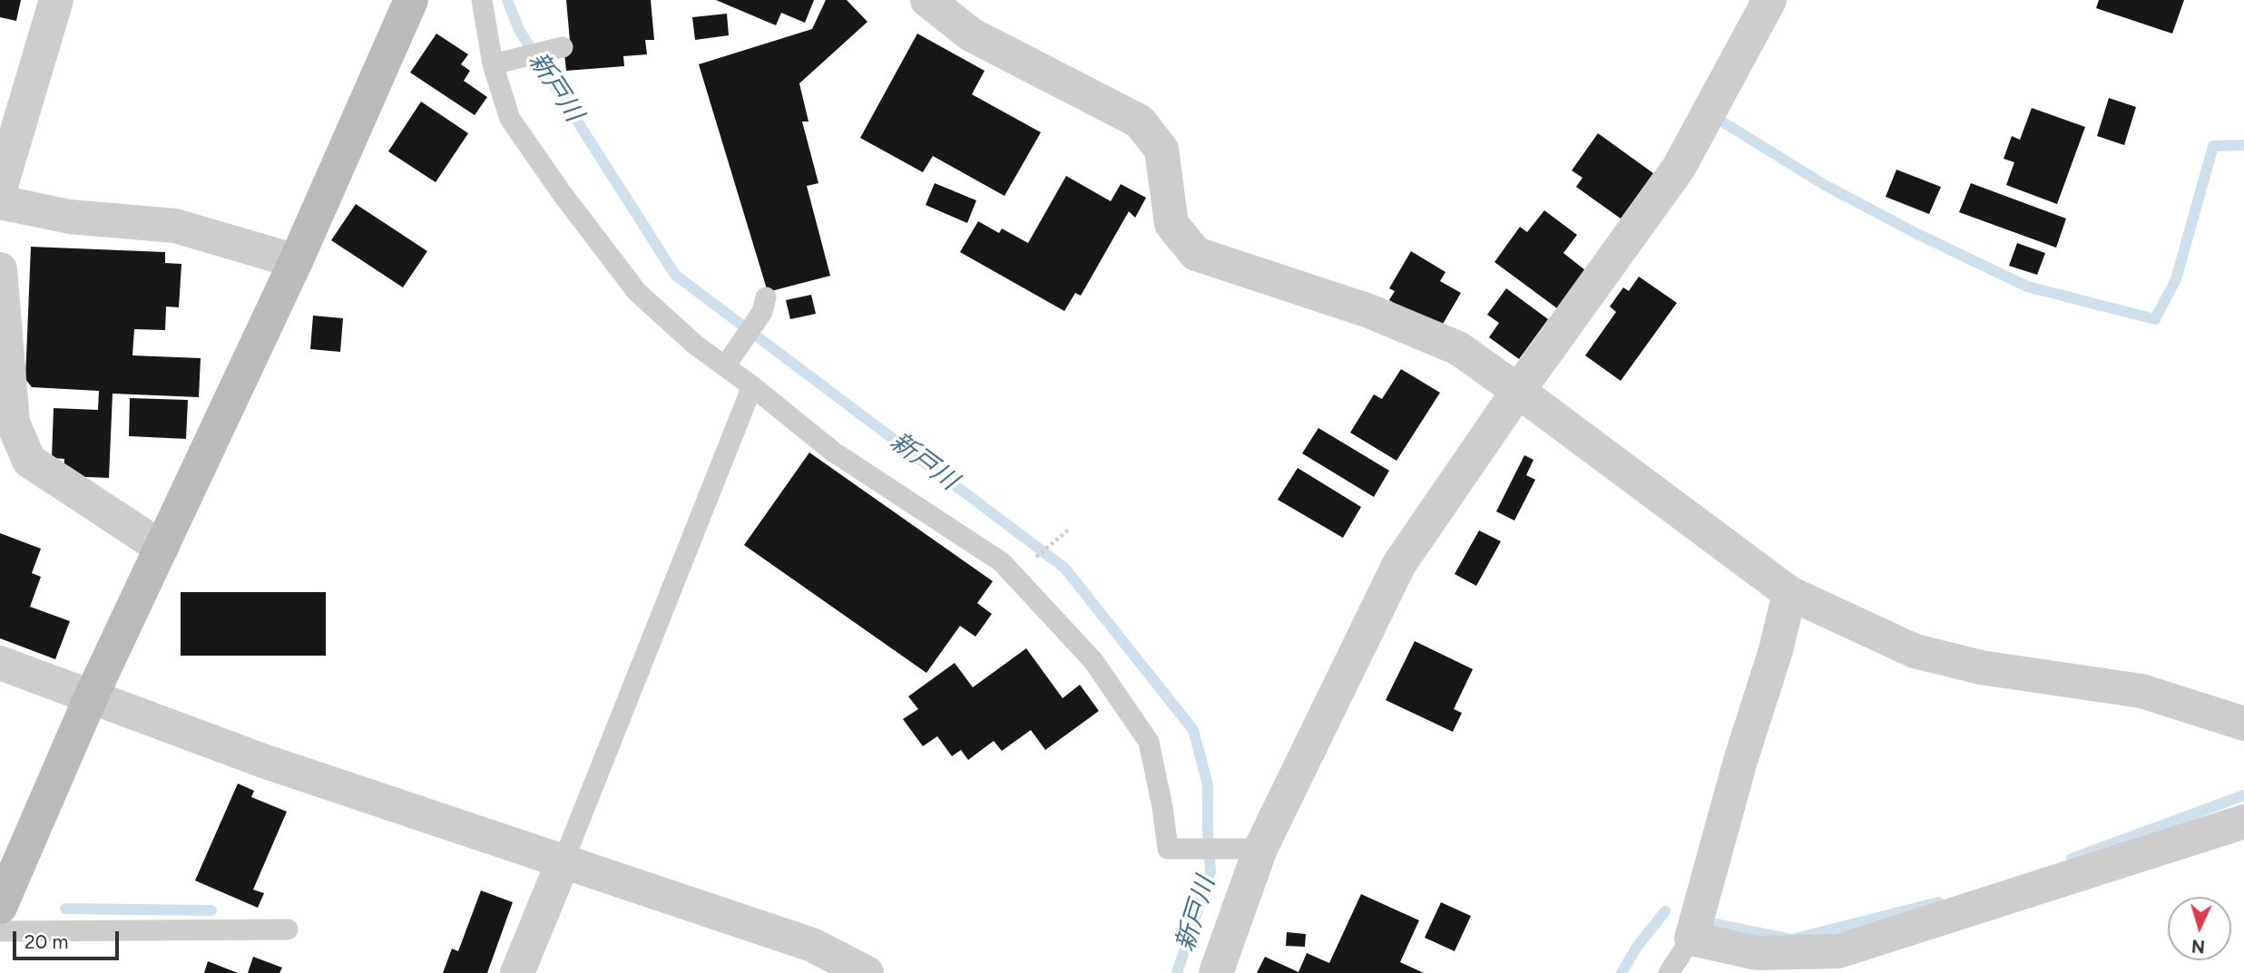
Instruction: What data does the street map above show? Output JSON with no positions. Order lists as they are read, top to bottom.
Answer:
{
  "water": ["新戸川"],
  "scale_bar": "20 m",
  "north": "bottom"
}
